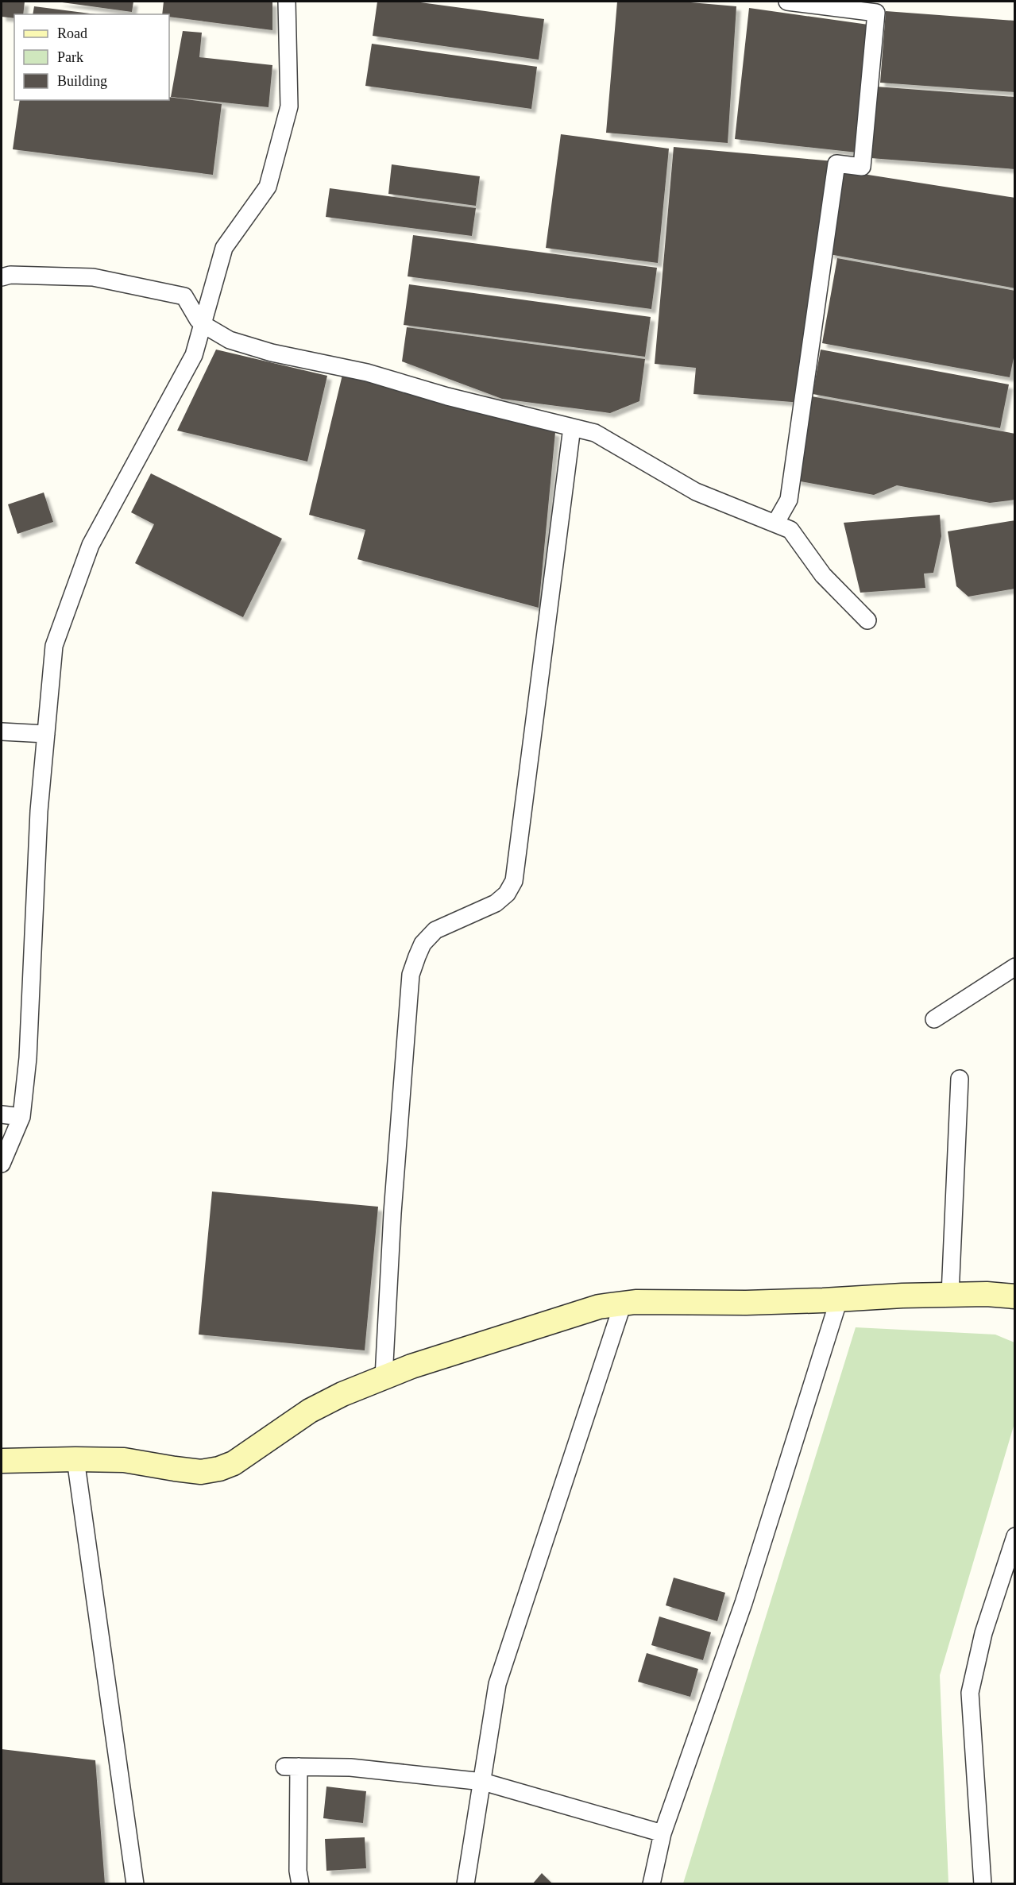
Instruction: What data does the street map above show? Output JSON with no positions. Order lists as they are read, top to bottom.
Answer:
{
  "legend": ["Road", "Park", "Building"]
}
